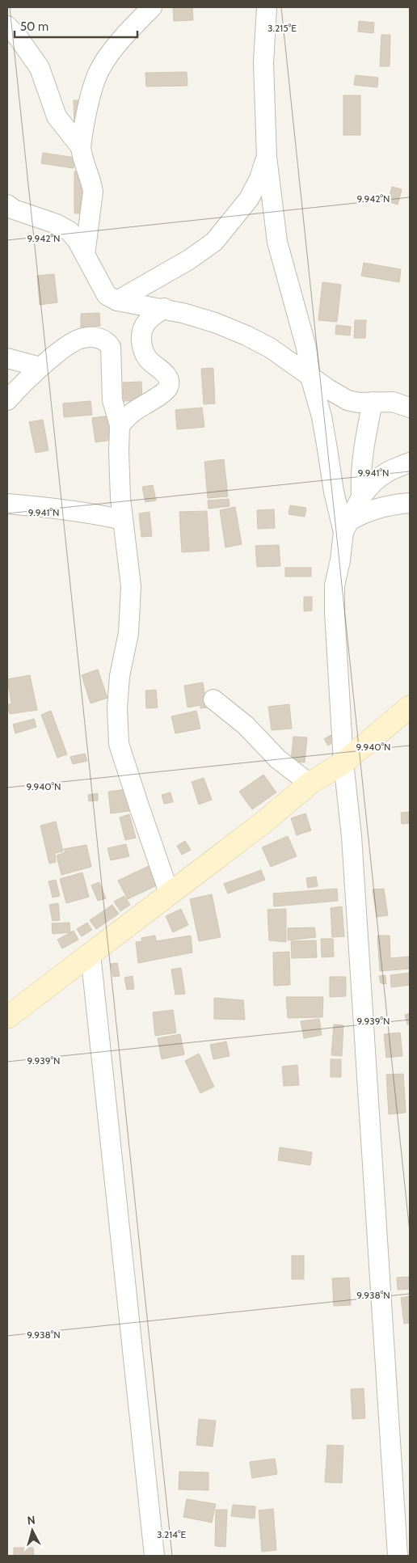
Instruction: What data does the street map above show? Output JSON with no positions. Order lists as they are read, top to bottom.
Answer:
{
  "scale_bar": "50 m",
  "north": "top",
  "coordinates": [
    "3.215°E",
    "9.942°N",
    "9.941°N",
    "9.940°N",
    "9.939°N",
    "9.938°N",
    "3.214°E"
  ]
}
